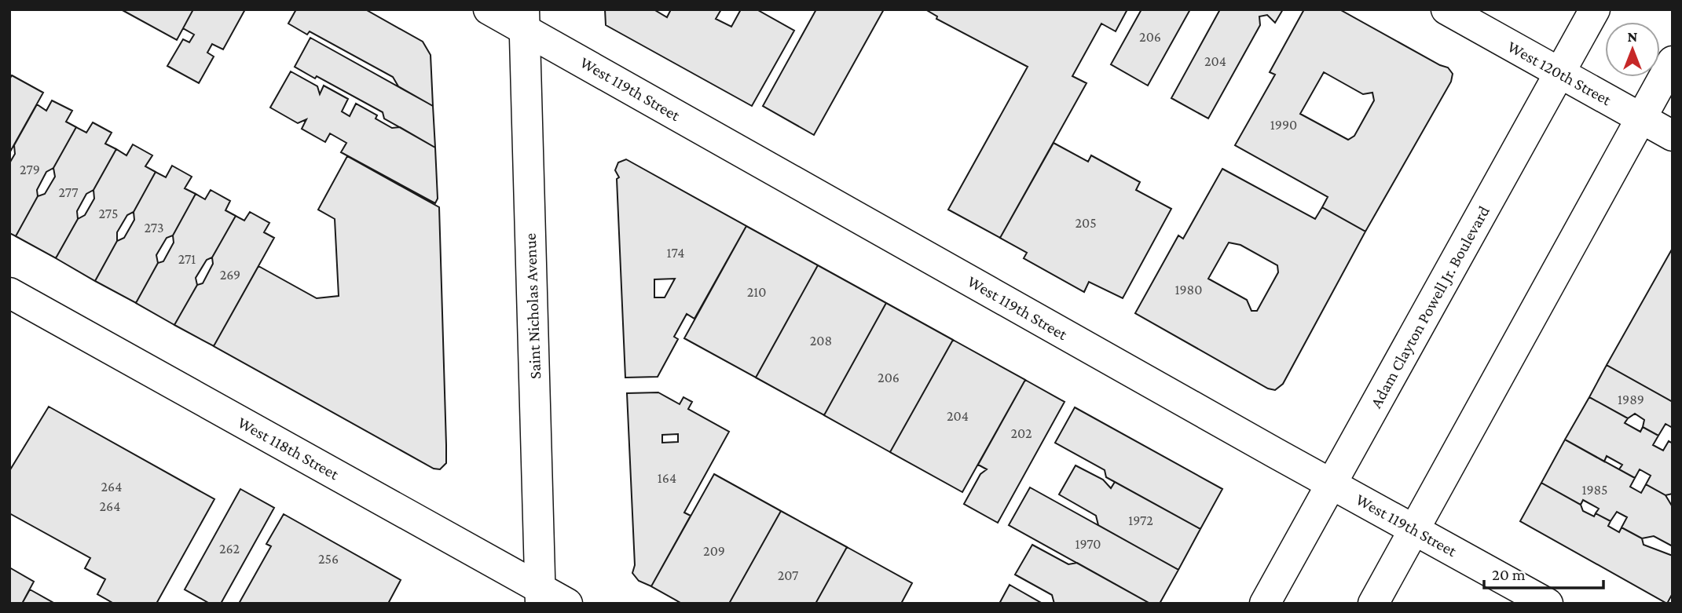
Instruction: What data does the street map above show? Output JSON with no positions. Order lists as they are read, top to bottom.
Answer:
{
  "streets": {
    "street": [
      "West 120th Street",
      "West 119th Street",
      "Saint Nicholas Avenue",
      "Adam Clayton Powell Jr. Boulevard",
      "West 118th Street"
    ]
  },
  "crossings": [
    ["West 120th Street", "Adam Clayton Powell Jr. Boulevard"],
    ["West 119th Street", "Saint Nicholas Avenue"],
    ["West 119th Street", "Adam Clayton Powell Jr. Boulevard"],
    ["Saint Nicholas Avenue", "West 118th Street"]
  ],
  "house_numbers": [
    "206",
    "204",
    "1990",
    "279",
    "277",
    "275",
    "205",
    "273",
    "174",
    "271",
    "269",
    "1980",
    "210",
    "208",
    "206",
    "1989",
    "204",
    "202",
    "164",
    "264",
    "1985",
    "264",
    "1972",
    "1970",
    "262",
    "209",
    "256",
    "207"
  ],
  "scale_bar": "20 m",
  "north": "top"
}
